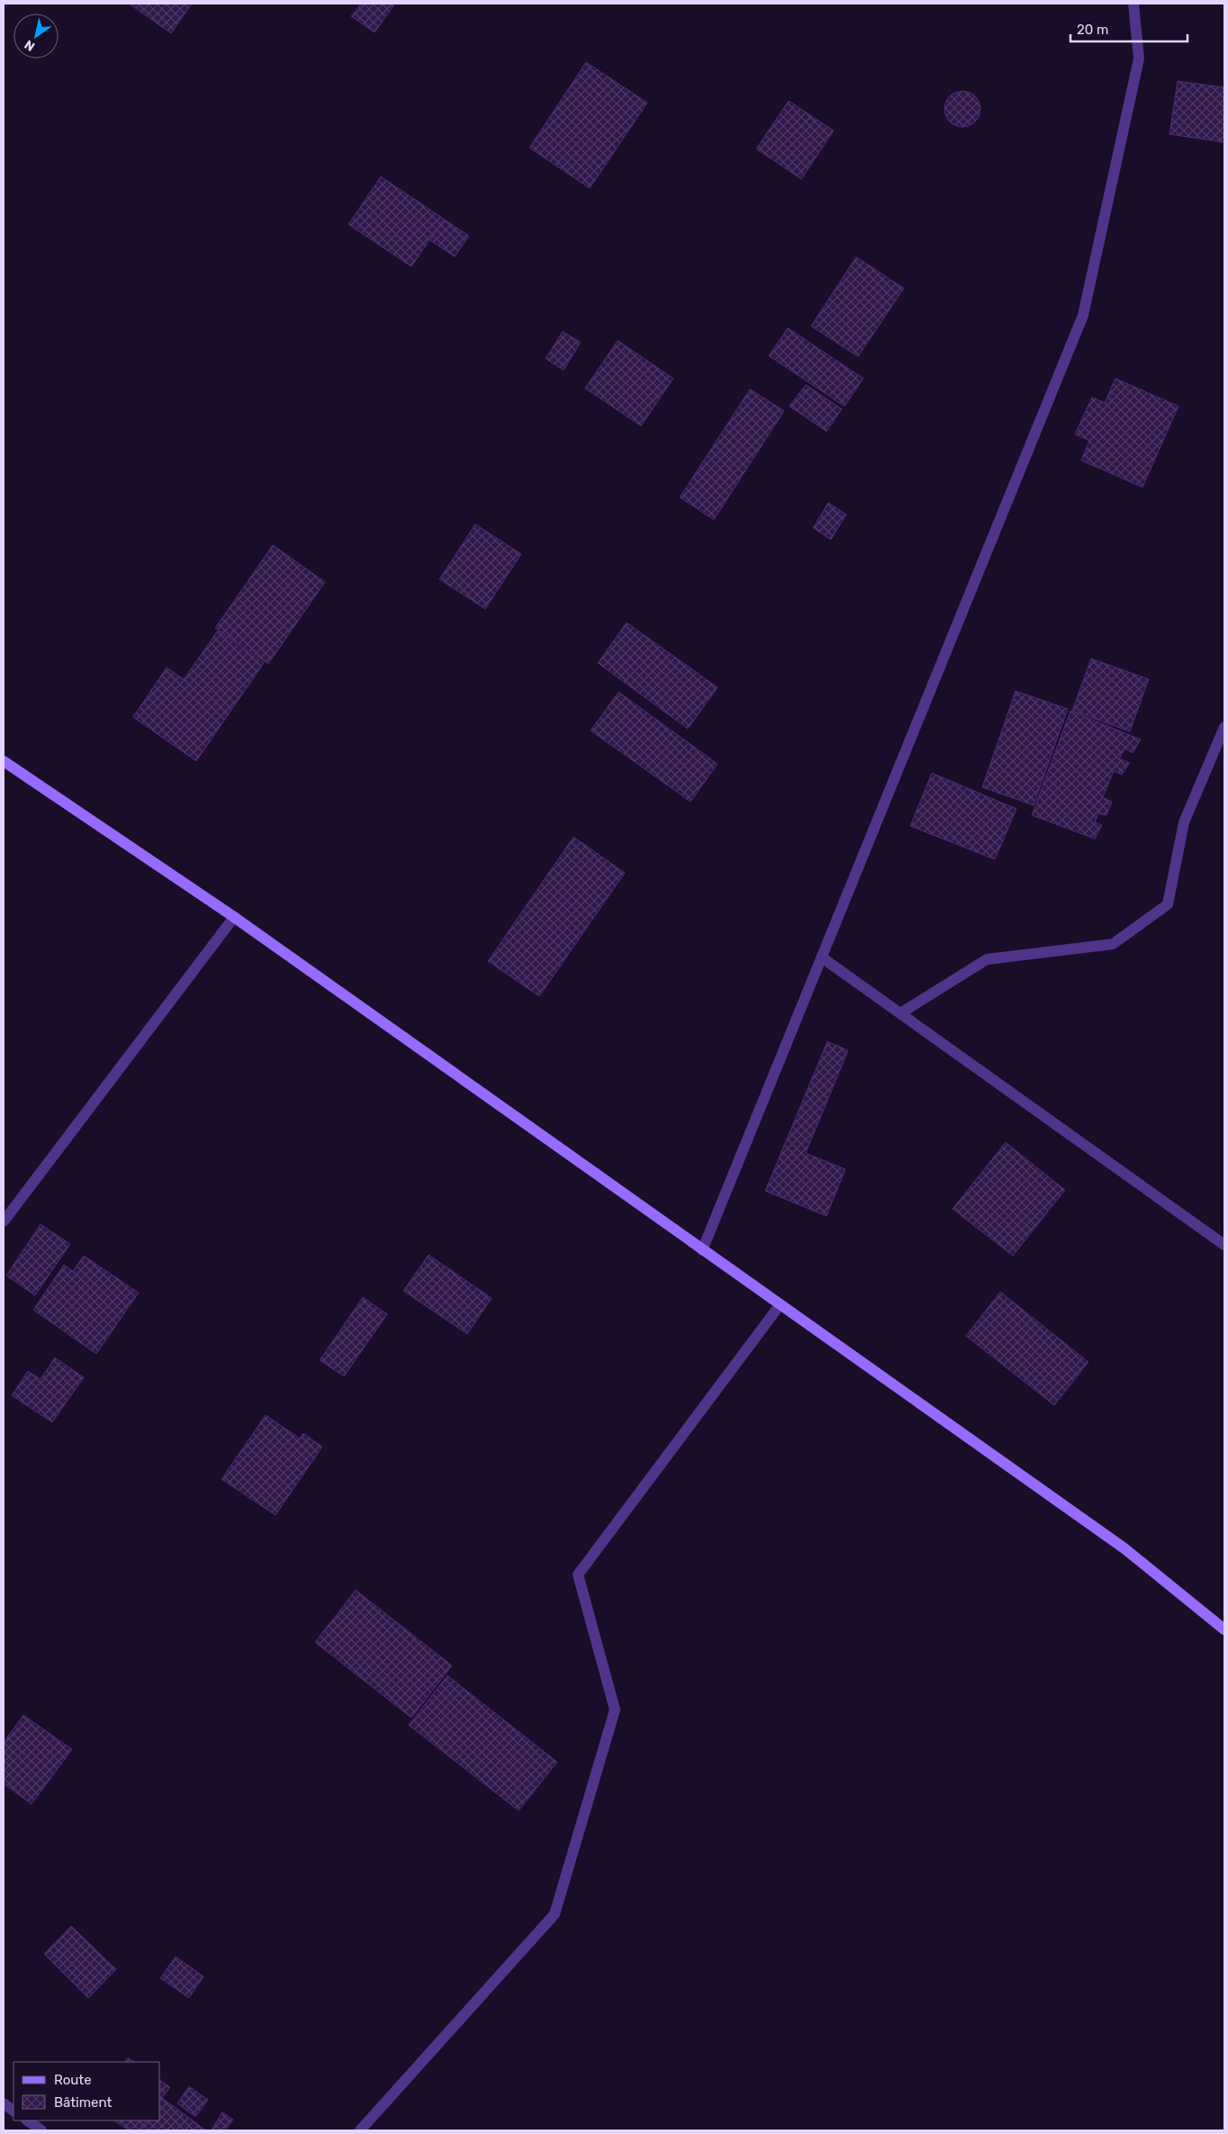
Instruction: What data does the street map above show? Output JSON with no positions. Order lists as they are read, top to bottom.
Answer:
{
  "legend": ["Route", "Bâtiment"],
  "scale_bar": "20 m",
  "north": "bottom left"
}
